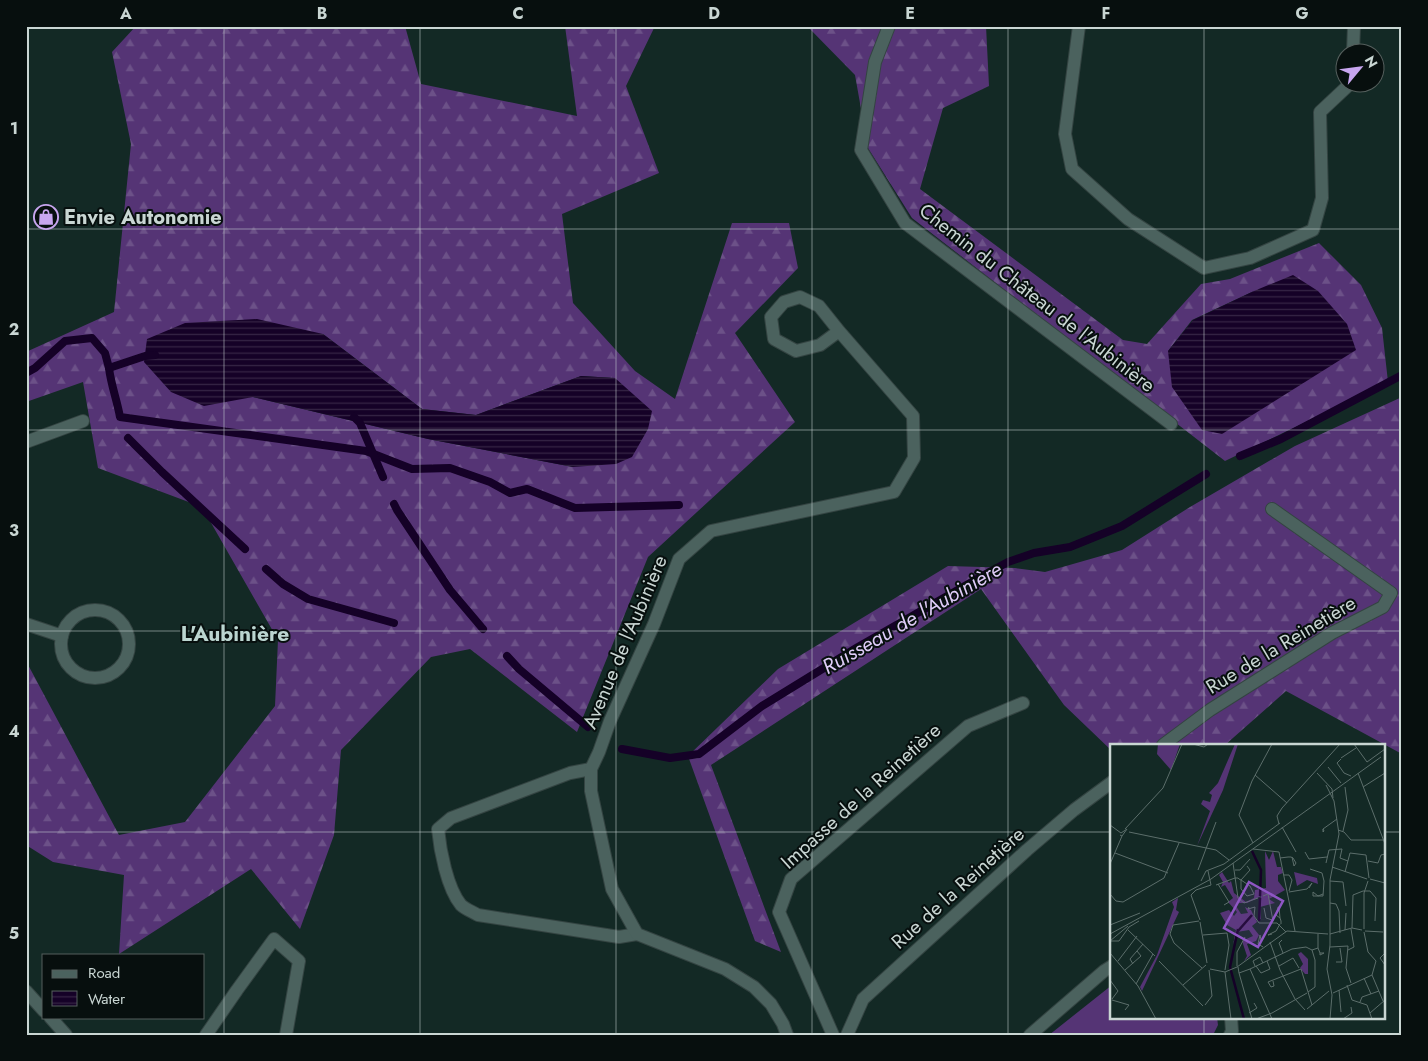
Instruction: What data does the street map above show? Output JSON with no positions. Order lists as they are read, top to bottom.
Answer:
{
  "streets": {
    "street": [
      "Chemin du Château de l'Aubinière",
      "Avenue de l'Aubinière",
      "Rue de la Reinetière",
      "Impasse de la Reinetière"
    ]
  },
  "districts": ["L'Aubinière"],
  "water": ["Ruisseau de l'Aubinière"],
  "places": {
    "shop": ["Envie Autonomie"]
  },
  "legend": ["Road", "Water"],
  "north": "top right",
  "grid": {
    "columns": [
      "A",
      "B",
      "C",
      "D",
      "E",
      "F",
      "G"
    ],
    "rows": [
      "1",
      "2",
      "3",
      "4",
      "5"
    ]
  }
}
